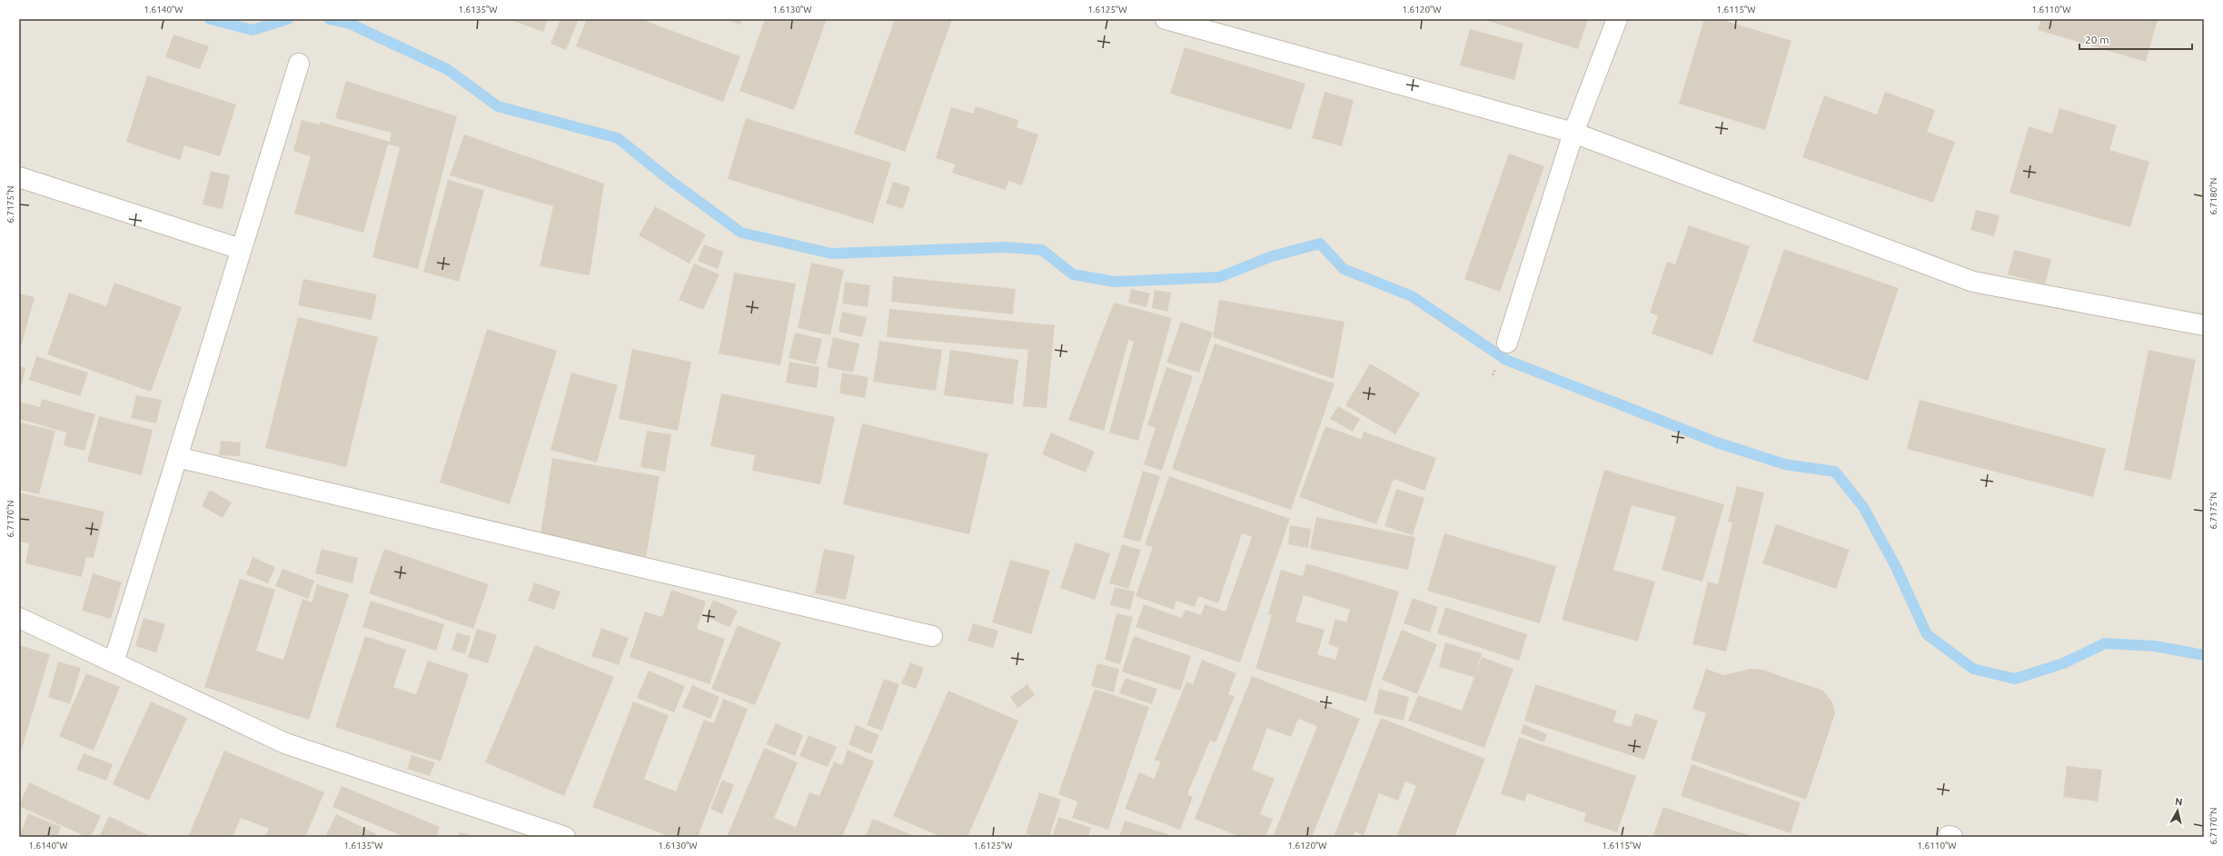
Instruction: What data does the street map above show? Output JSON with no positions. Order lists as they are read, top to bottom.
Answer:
{
  "scale_bar": "20 m",
  "north": "top",
  "coordinates": [
    "1.6140°W",
    "1.6135°W",
    "1.6130°W",
    "1.6125°W",
    "1.6120°W",
    "1.6115°W",
    "1.6110°W",
    "6.7180°N",
    "6.7175°N",
    "6.7170°N"
  ]
}
